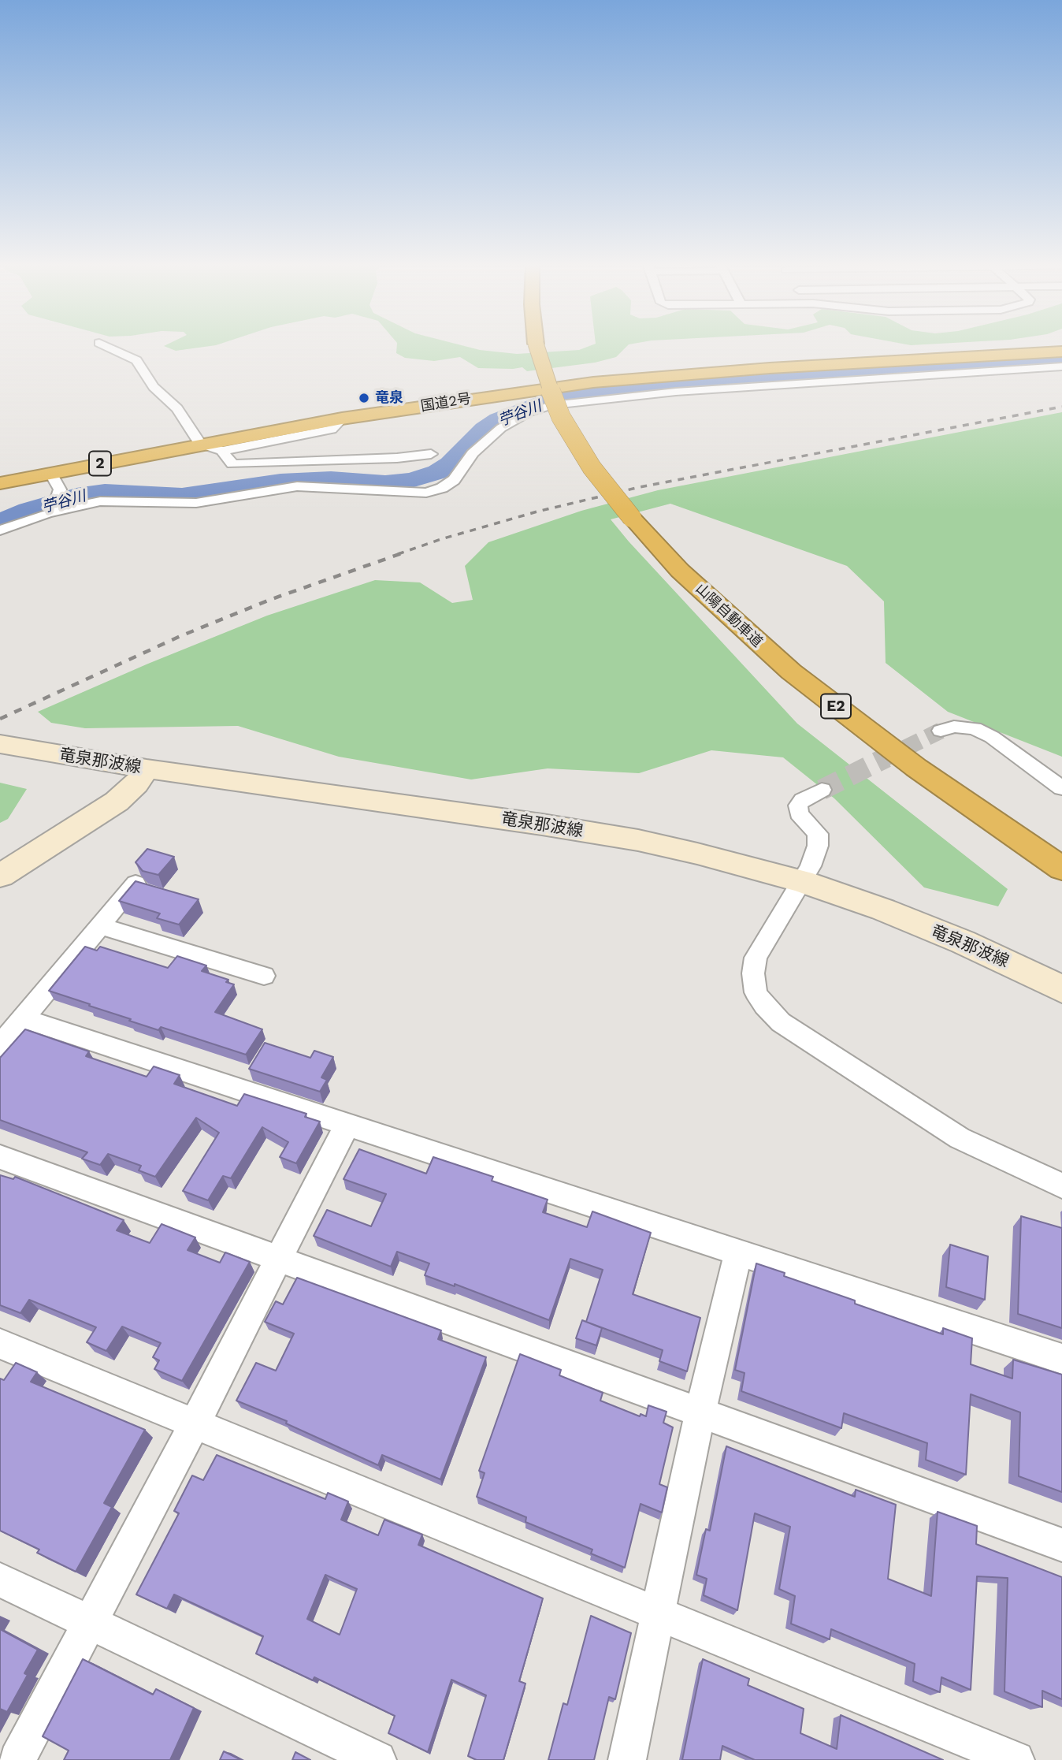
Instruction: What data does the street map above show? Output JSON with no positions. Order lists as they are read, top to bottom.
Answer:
{
  "streets": {
    "highway": [
      "国道2号",
      "2",
      "山陽自動車道",
      "E2"
    ],
    "main road": ["竜泉那波線"]
  },
  "water": ["苧谷川"],
  "places": ["竜泉"]
}
